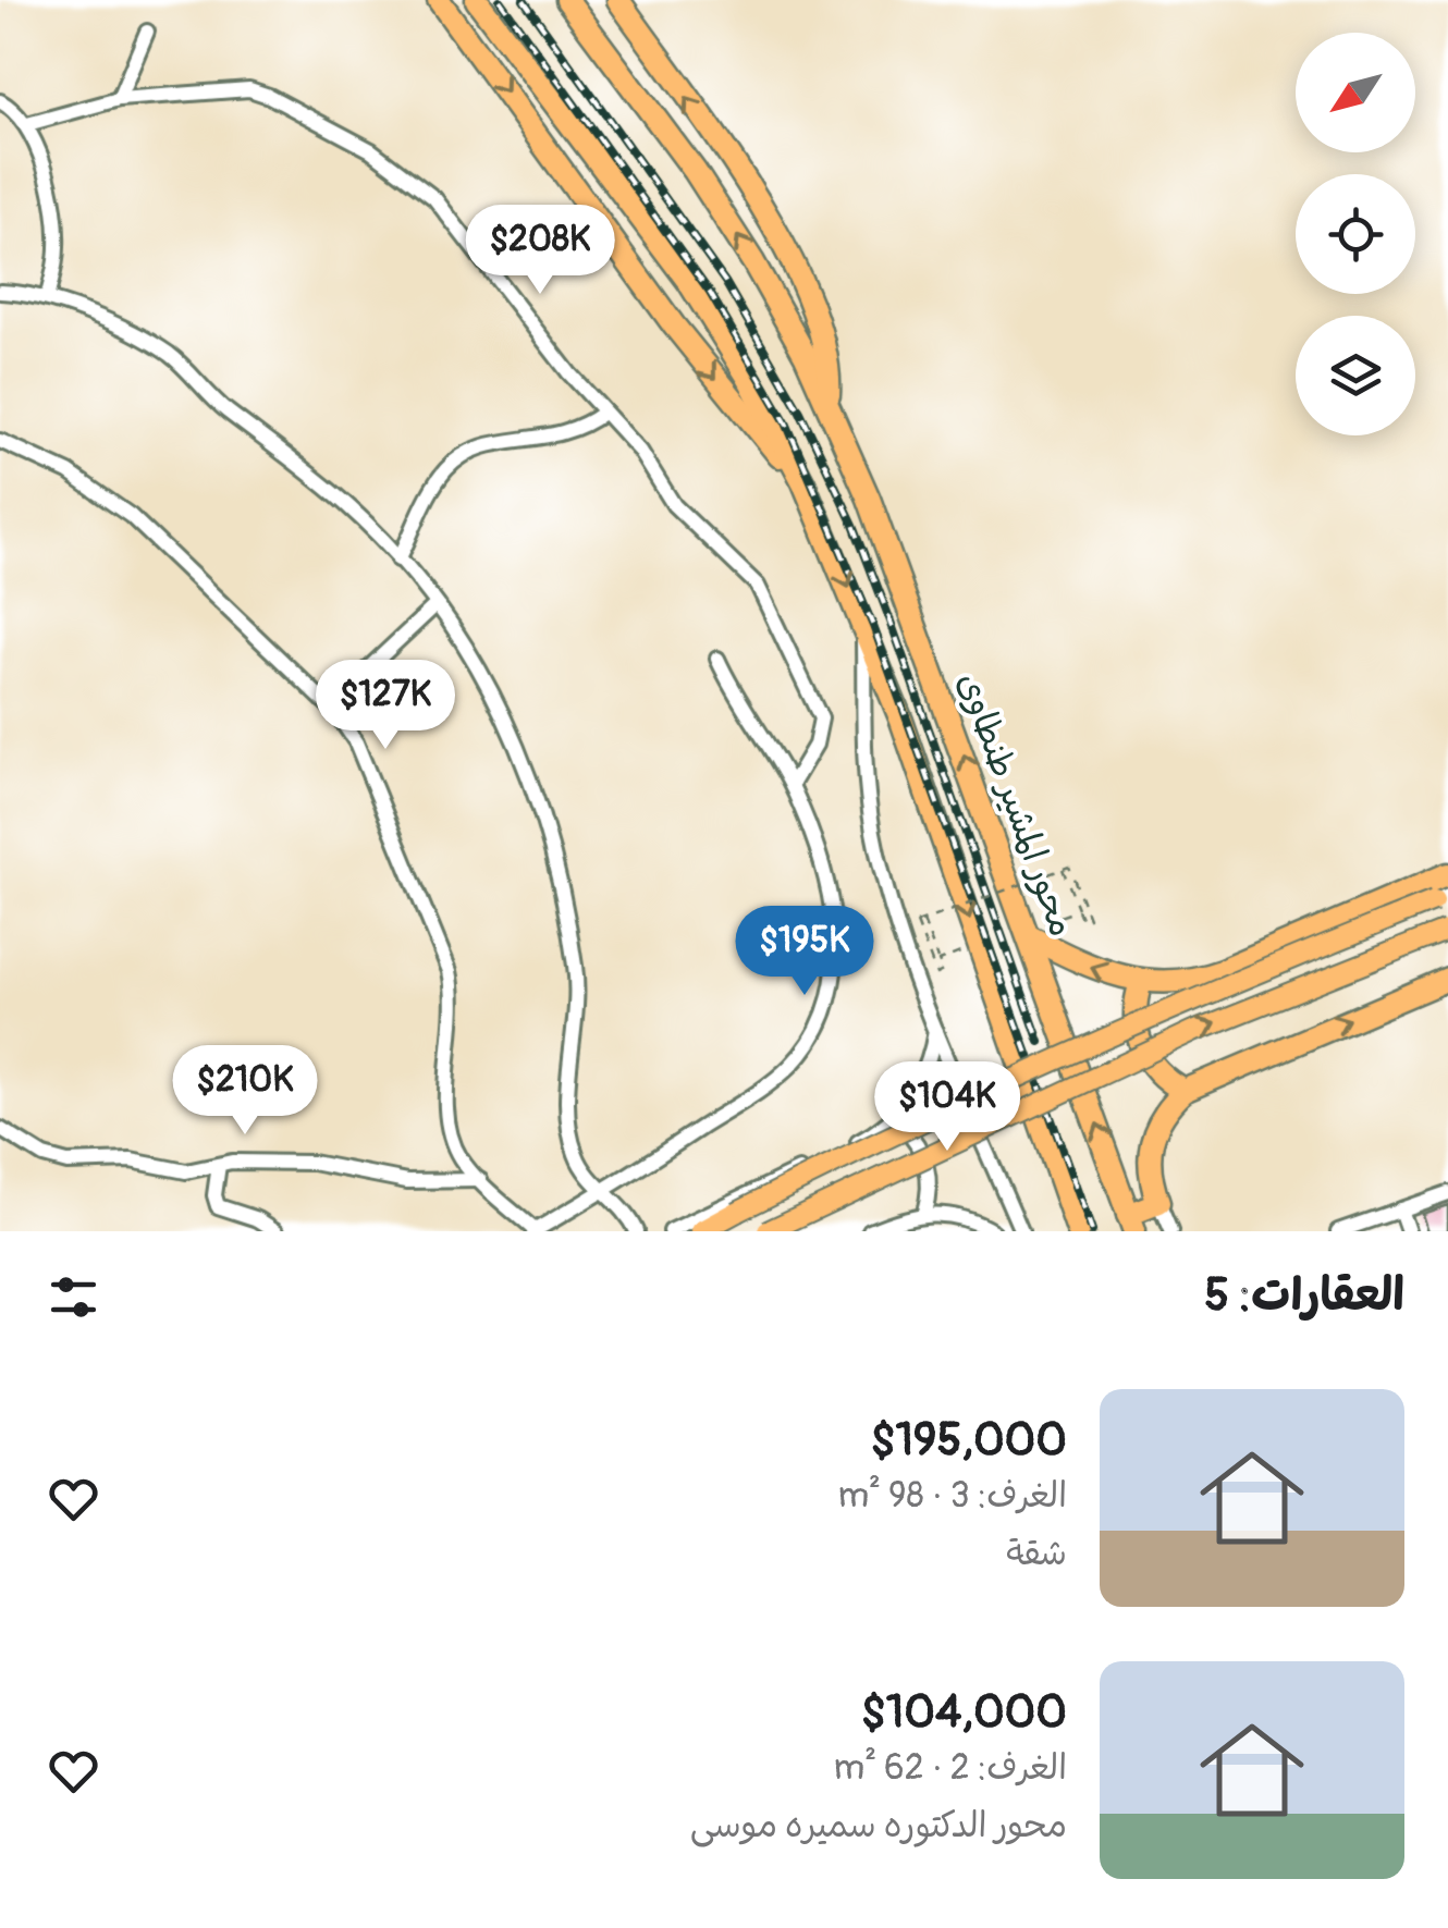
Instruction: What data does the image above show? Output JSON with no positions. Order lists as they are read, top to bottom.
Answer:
{
  "streets": {
    "highway": ["محور المشير طنطاوى"]
  },
  "north": "bottom left",
  "page": {
    "price": [
      "$208K",
      "$127K",
      "$195K",
      "$210K",
      "$104K"
    ],
    "heading": "العقارات: 5",
    "list": [
      {
        "name": "$195,000",
        "note": "الغرف: 3 · 98 m² · شقة"
      },
      {
        "name": "$104,000",
        "note": "الغرف: 2 · 62 m² · محور الدكتوره سميره موسى"
      }
    ]
  }
}
